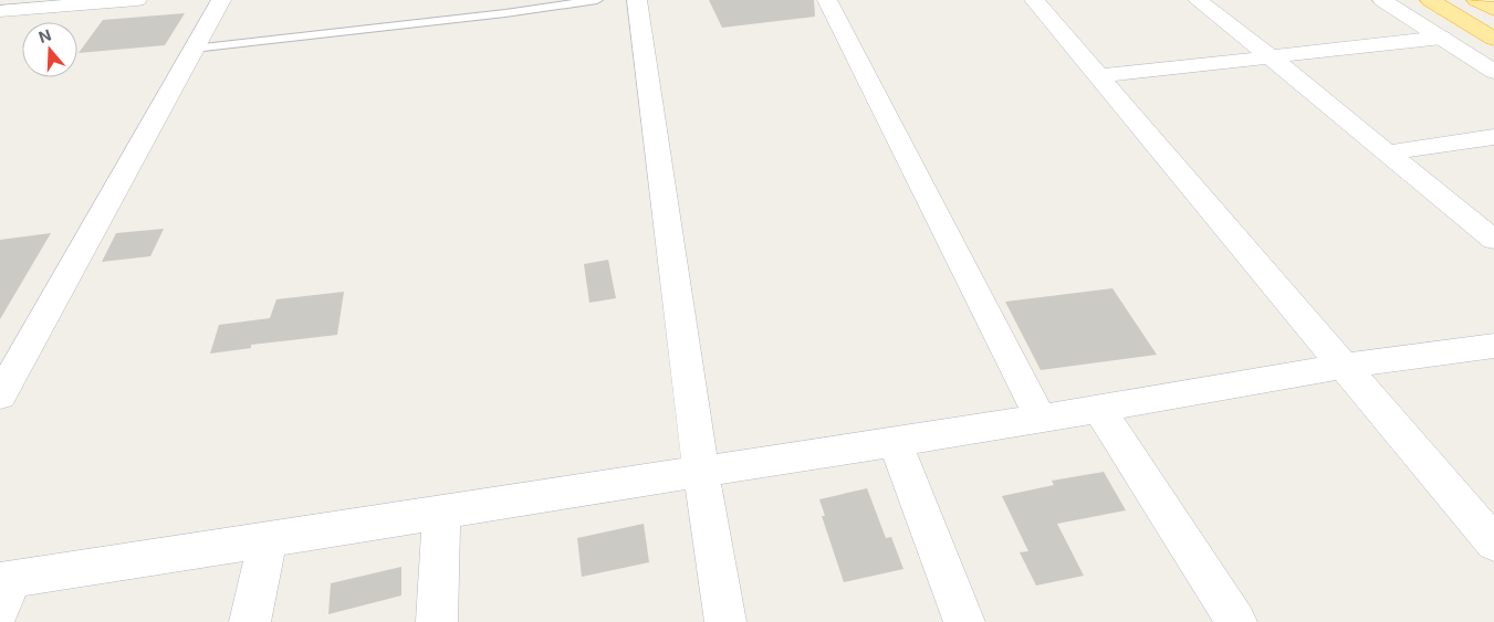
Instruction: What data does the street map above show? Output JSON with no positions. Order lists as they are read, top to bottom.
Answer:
{
  "north": "top"
}
